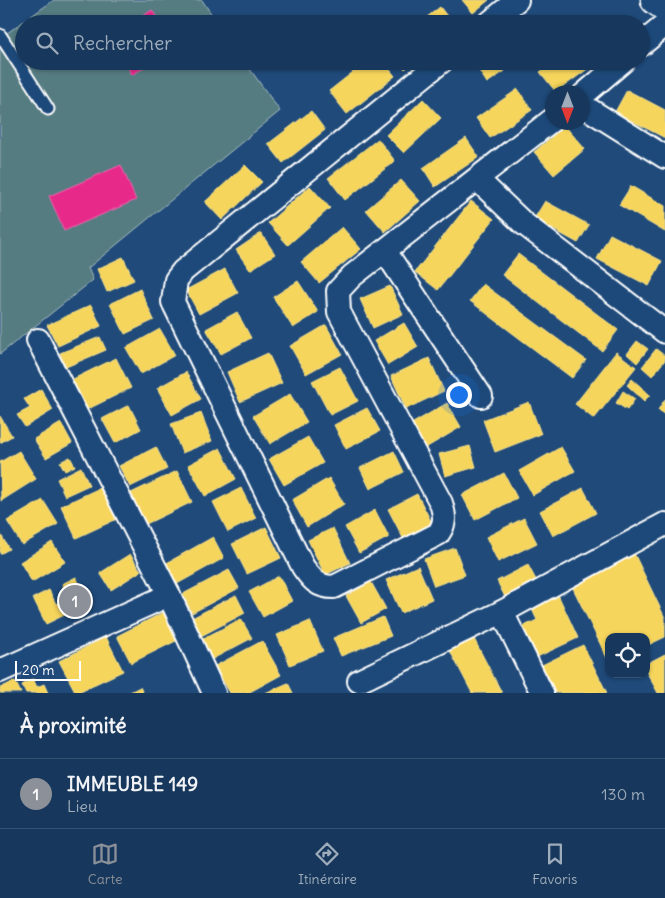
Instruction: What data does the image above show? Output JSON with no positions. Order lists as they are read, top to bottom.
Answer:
{
  "scale_bar": "20 m",
  "north": "bottom",
  "page": {
    "search": "Rechercher",
    "pins": "1",
    "scale": "20 m",
    "heading": "À proximité",
    "list": [
      {
        "mark": "1",
        "name": "IMMEUBLE 149",
        "note": "Lieu",
        "value": "130 m"
      }
    ],
    "nav": ["Carte", "Itinéraire", "Favoris"]
  }
}
